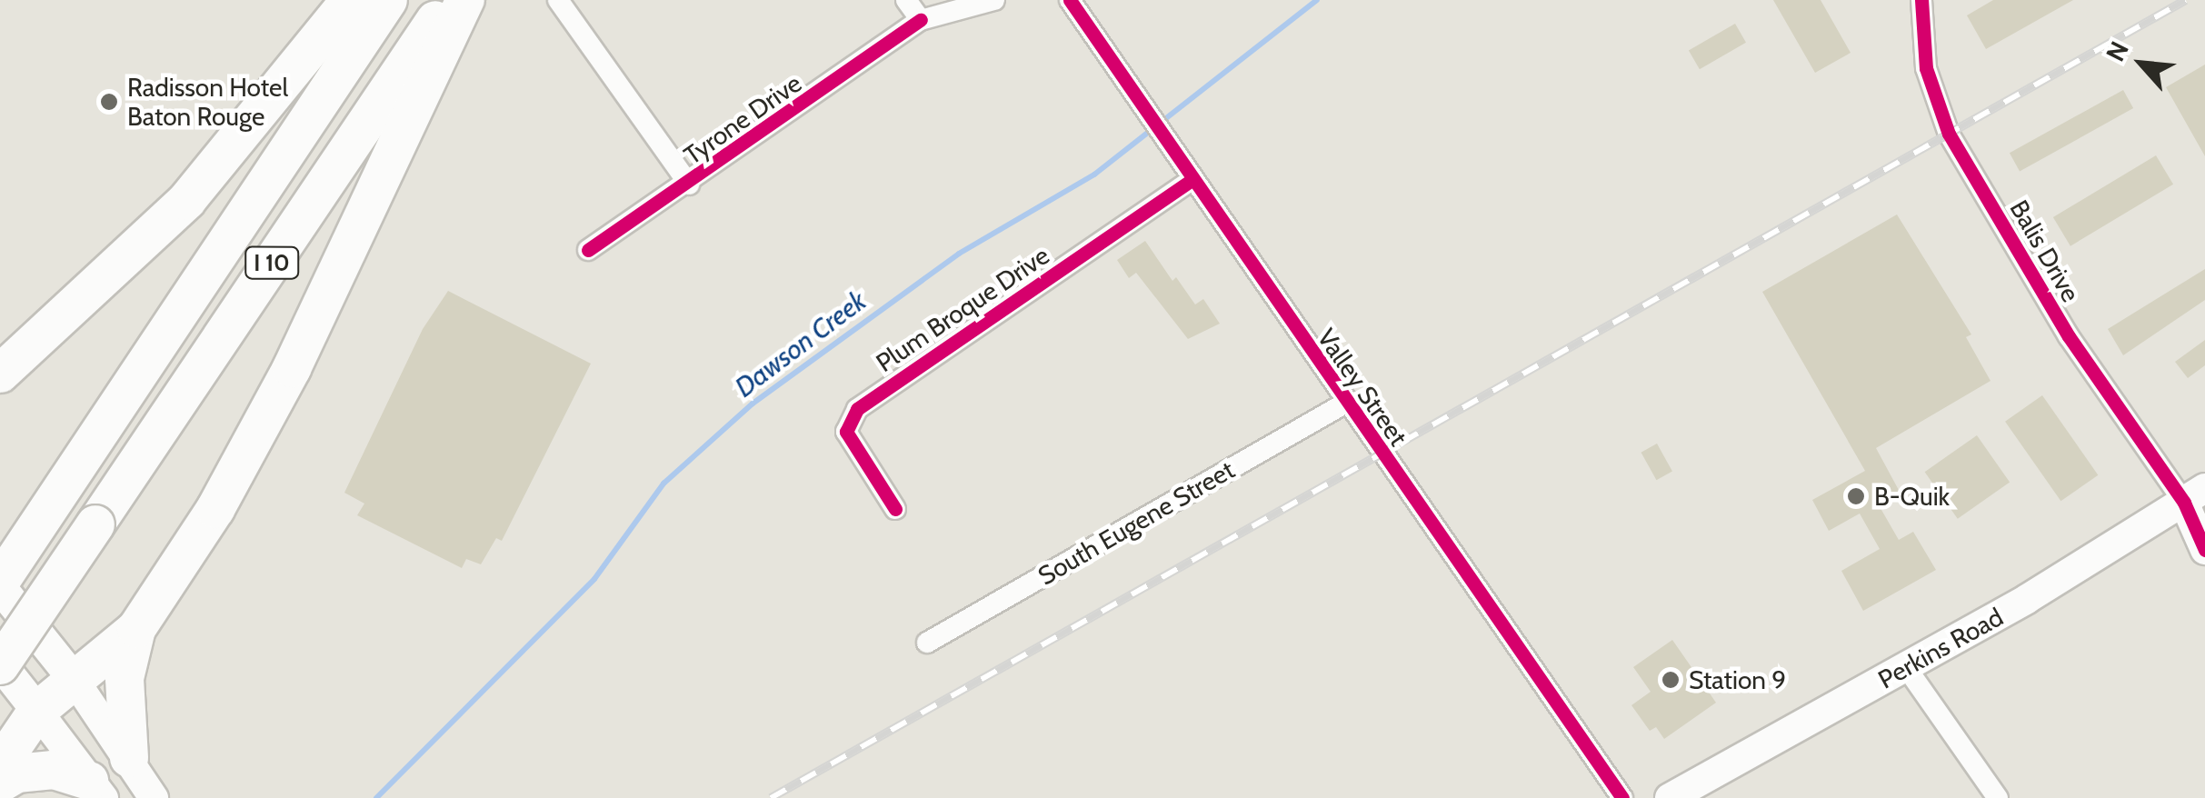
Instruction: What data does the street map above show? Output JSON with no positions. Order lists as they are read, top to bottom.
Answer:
{
  "streets": {
    "highway": ["I 10"],
    "main road": ["Perkins Road"],
    "street": [
      "Tyrone Drive",
      "Balis Drive",
      "Plum Broque Drive",
      "Valley Street",
      "South Eugene Street"
    ]
  },
  "crossings": [
    ["Balis Drive", "Perkins Road"],
    ["Plum Broque Drive", "Valley Street"],
    ["Valley Street", "South Eugene Street"]
  ],
  "water": ["Dawson Creek"],
  "places": ["Radisson Hotel Baton Rouge", "B-Quik", "Station 9"],
  "north": "top left"
}
